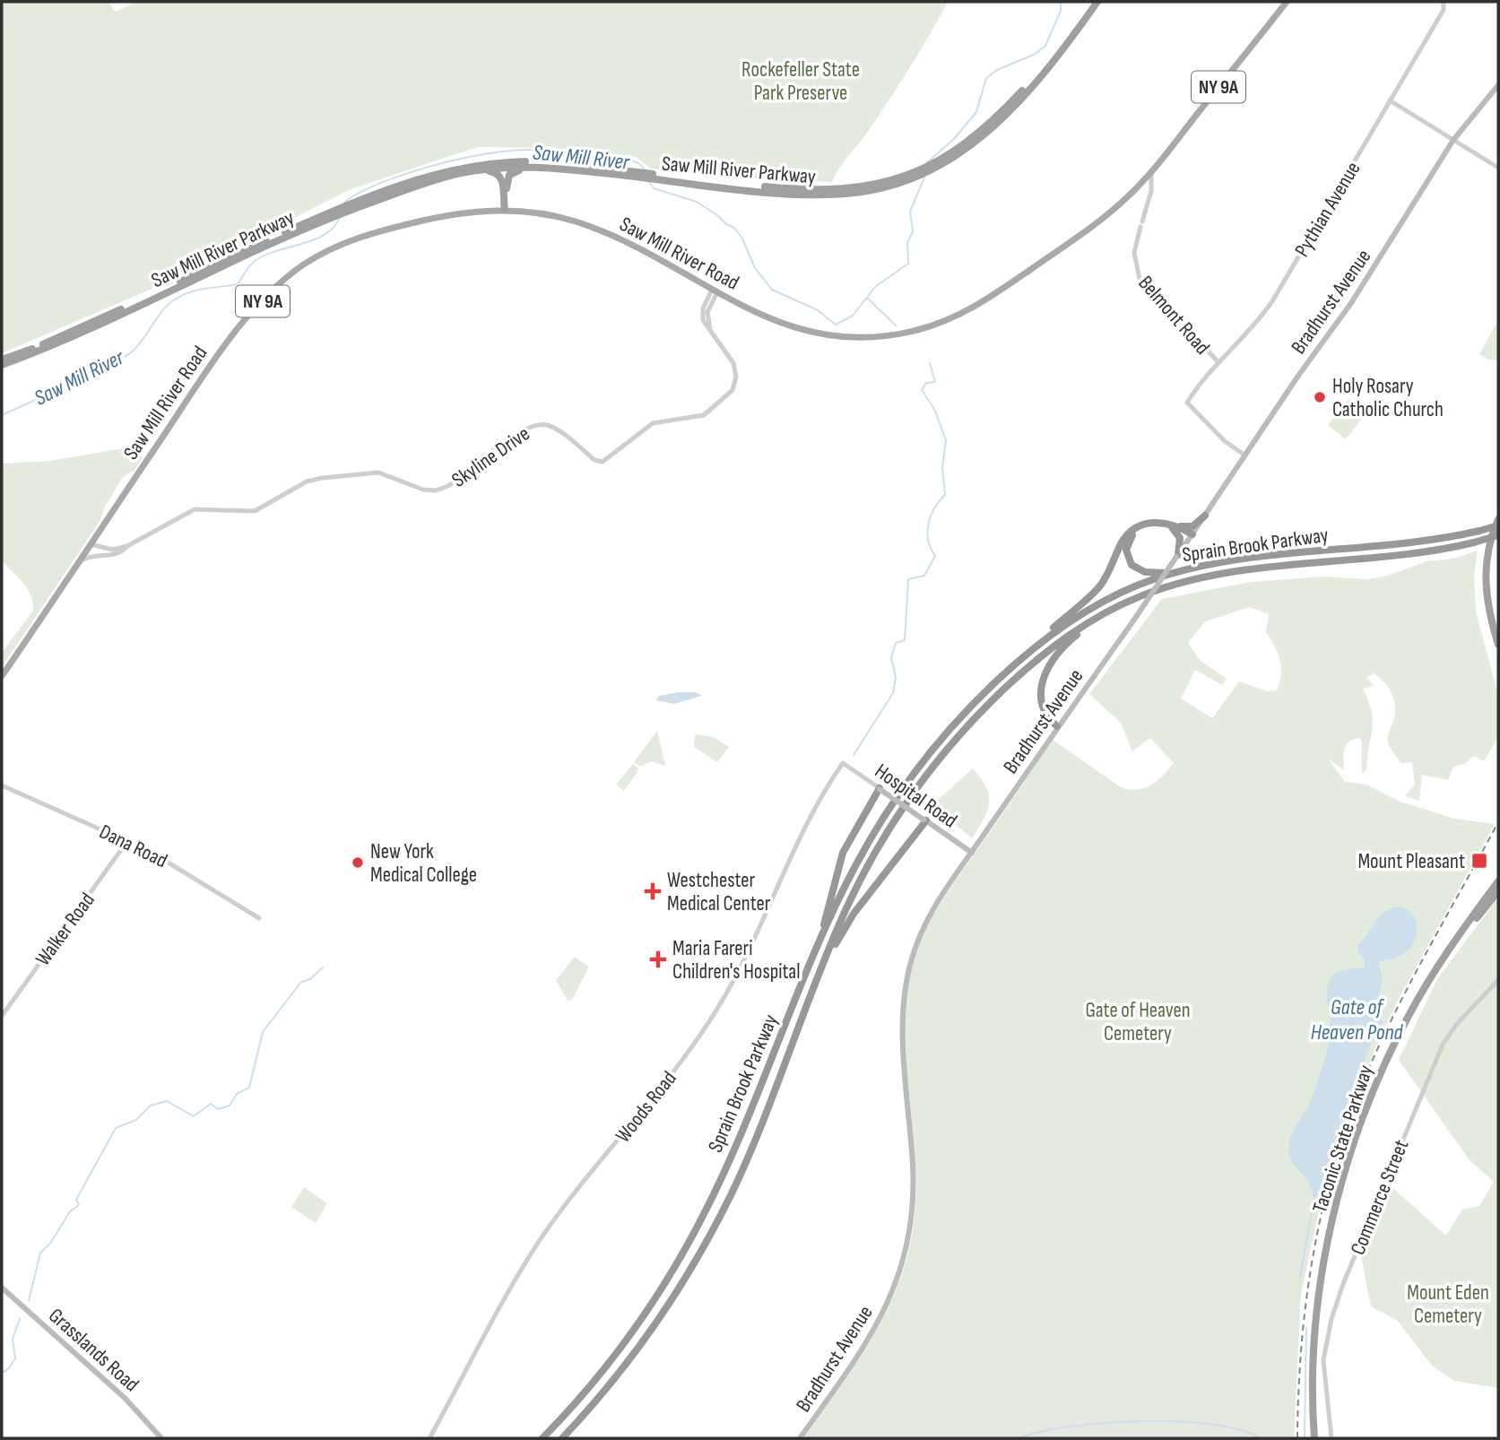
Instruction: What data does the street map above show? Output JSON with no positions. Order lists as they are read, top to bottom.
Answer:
{
  "streets": {
    "highway": ["Saw Mill River Parkway", "Sprain Brook Parkway", "Taconic State Parkway"],
    "main road": [
      "NY 9A",
      "Saw Mill River Road",
      "Bradhurst Avenue",
      "Hospital Road",
      "Grasslands Road"
    ],
    "street": [
      "Pythian Avenue",
      "Belmont Road",
      "Skyline Drive",
      "Dana Road",
      "Walker Road",
      "Woods Road",
      "Commerce Street"
    ]
  },
  "crossings": [
    ["NY 9A", "Saw Mill River Road"],
    ["NY 9A", "Skyline Drive"],
    ["Pythian Avenue", "Bradhurst Avenue"],
    ["Pythian Avenue", "Belmont Road"],
    ["Saw Mill River Road", "Belmont Road"],
    ["Saw Mill River Road", "Skyline Drive"],
    ["Bradhurst Avenue", "Hospital Road"],
    ["Hospital Road", "Woods Road"],
    ["Dana Road", "Walker Road"]
  ],
  "water": ["Saw Mill River", "Gate of Heaven Pond"],
  "parks": ["Rockefeller State Park Preserve", "Gate of Heaven Cemetery", "Mount Eden Cemetery"],
  "places": {
    "other": ["Holy Rosary Catholic Church", "New York Medical College"],
    "transit": ["Mount Pleasant"],
    "health": ["Westchester Medical Center", "Maria Fareri Children's Hospital"]
  }
}
